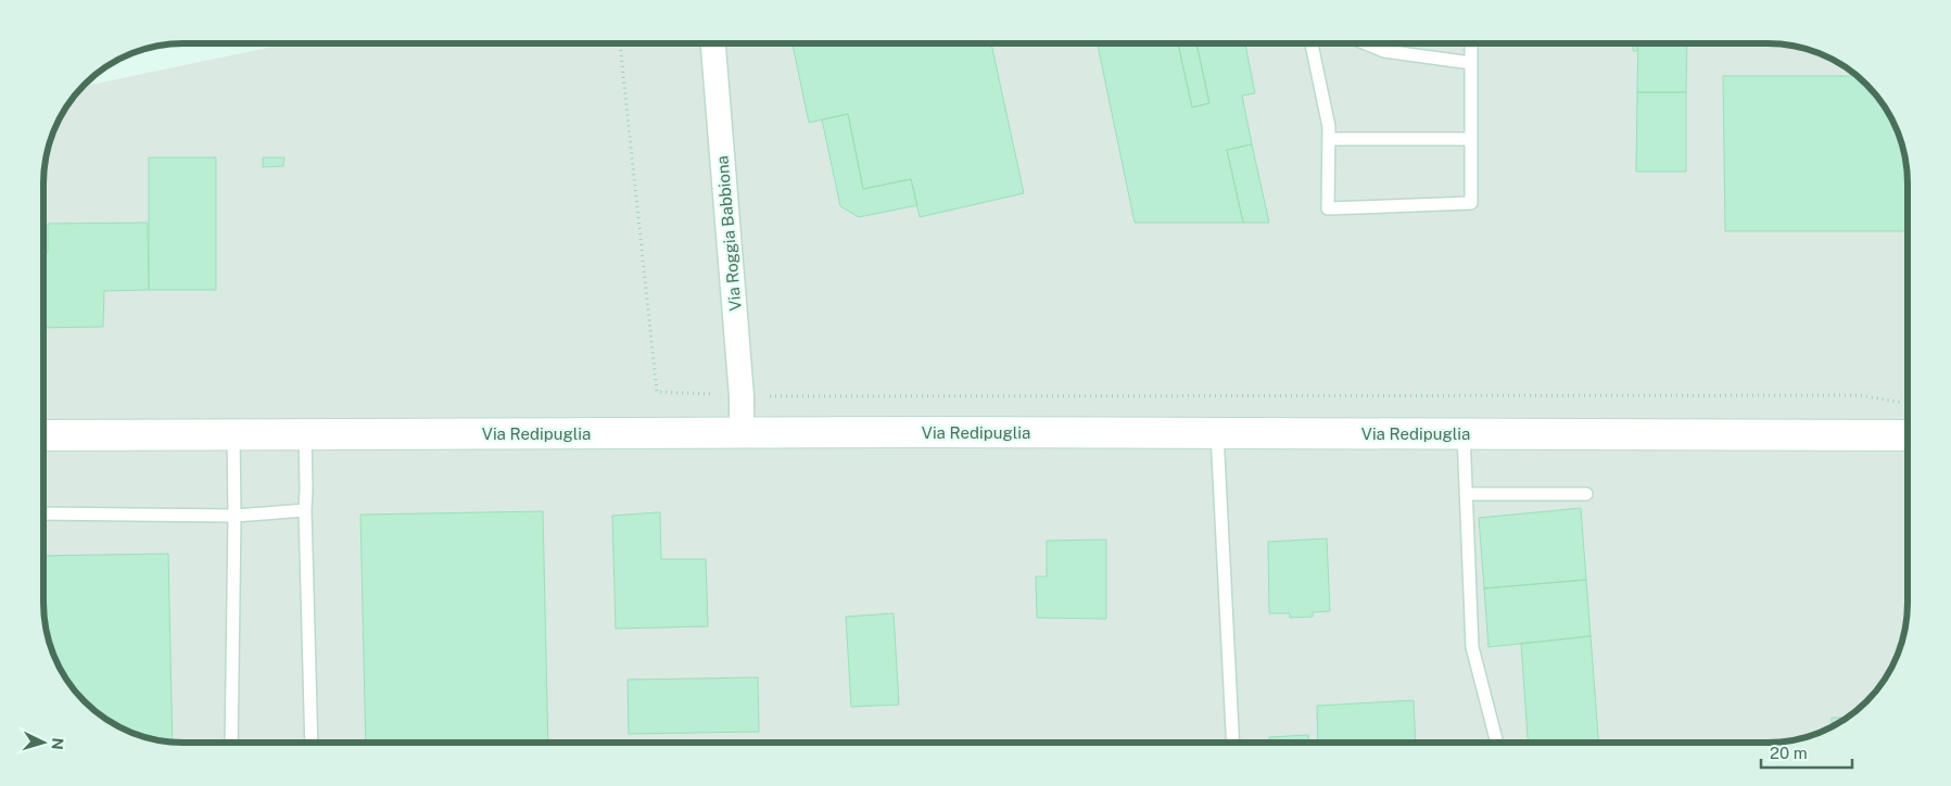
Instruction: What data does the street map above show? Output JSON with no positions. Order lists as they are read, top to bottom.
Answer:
{
  "streets": {
    "street": ["Via Roggia Babbiona", "Via Redipuglia"]
  },
  "crossings": [
    ["Via Roggia Babbiona", "Via Redipuglia"]
  ],
  "scale_bar": "20 m",
  "north": "right"
}
